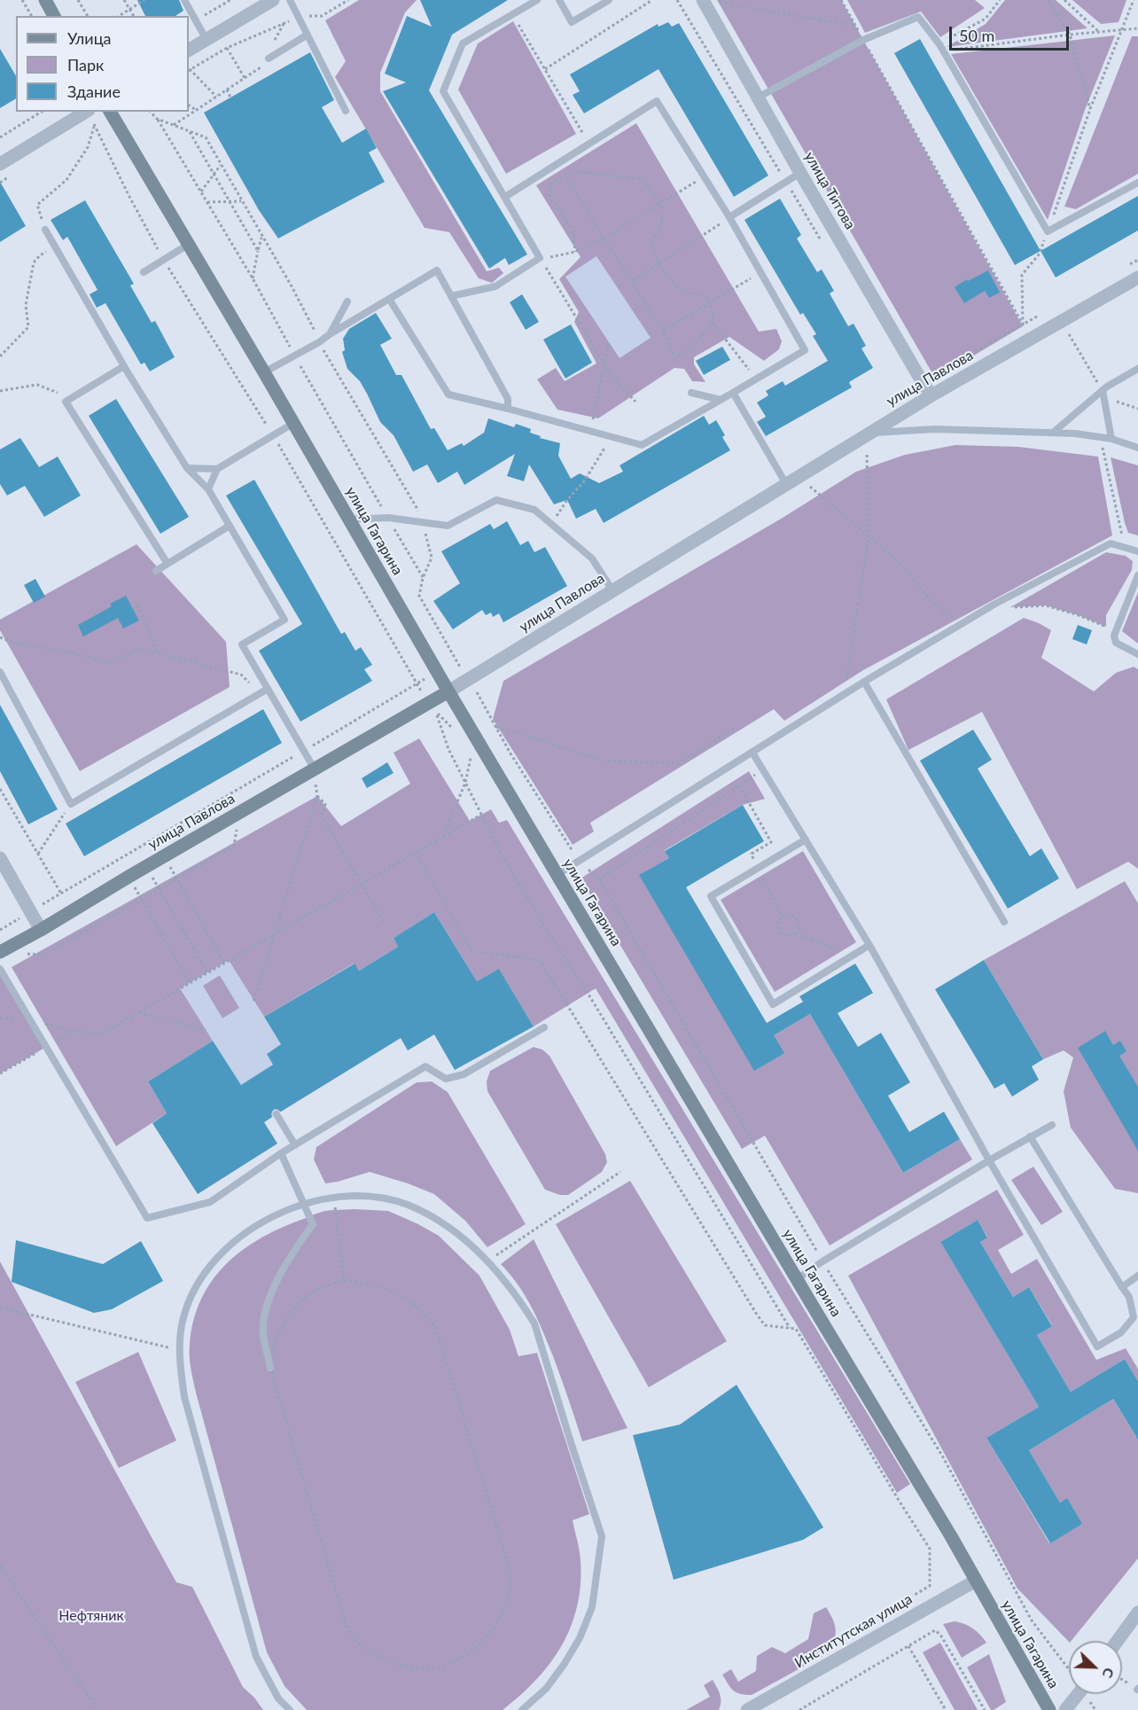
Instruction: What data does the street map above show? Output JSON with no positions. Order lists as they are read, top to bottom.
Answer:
{
  "streets": {
    "main road": ["улица Павлова", "улица Гагарина"],
    "street": ["улица Титова", "Институтская улица"]
  },
  "crossings": [
    ["улица Титова", "улица Павлова"],
    ["улица Павлова", "улица Гагарина"],
    ["улица Гагарина", "Институтская улица"]
  ],
  "parks": ["Нефтяник"],
  "legend": ["Улица", "Парк", "Здание"],
  "scale_bar": "50 m",
  "north": "bottom right"
}
